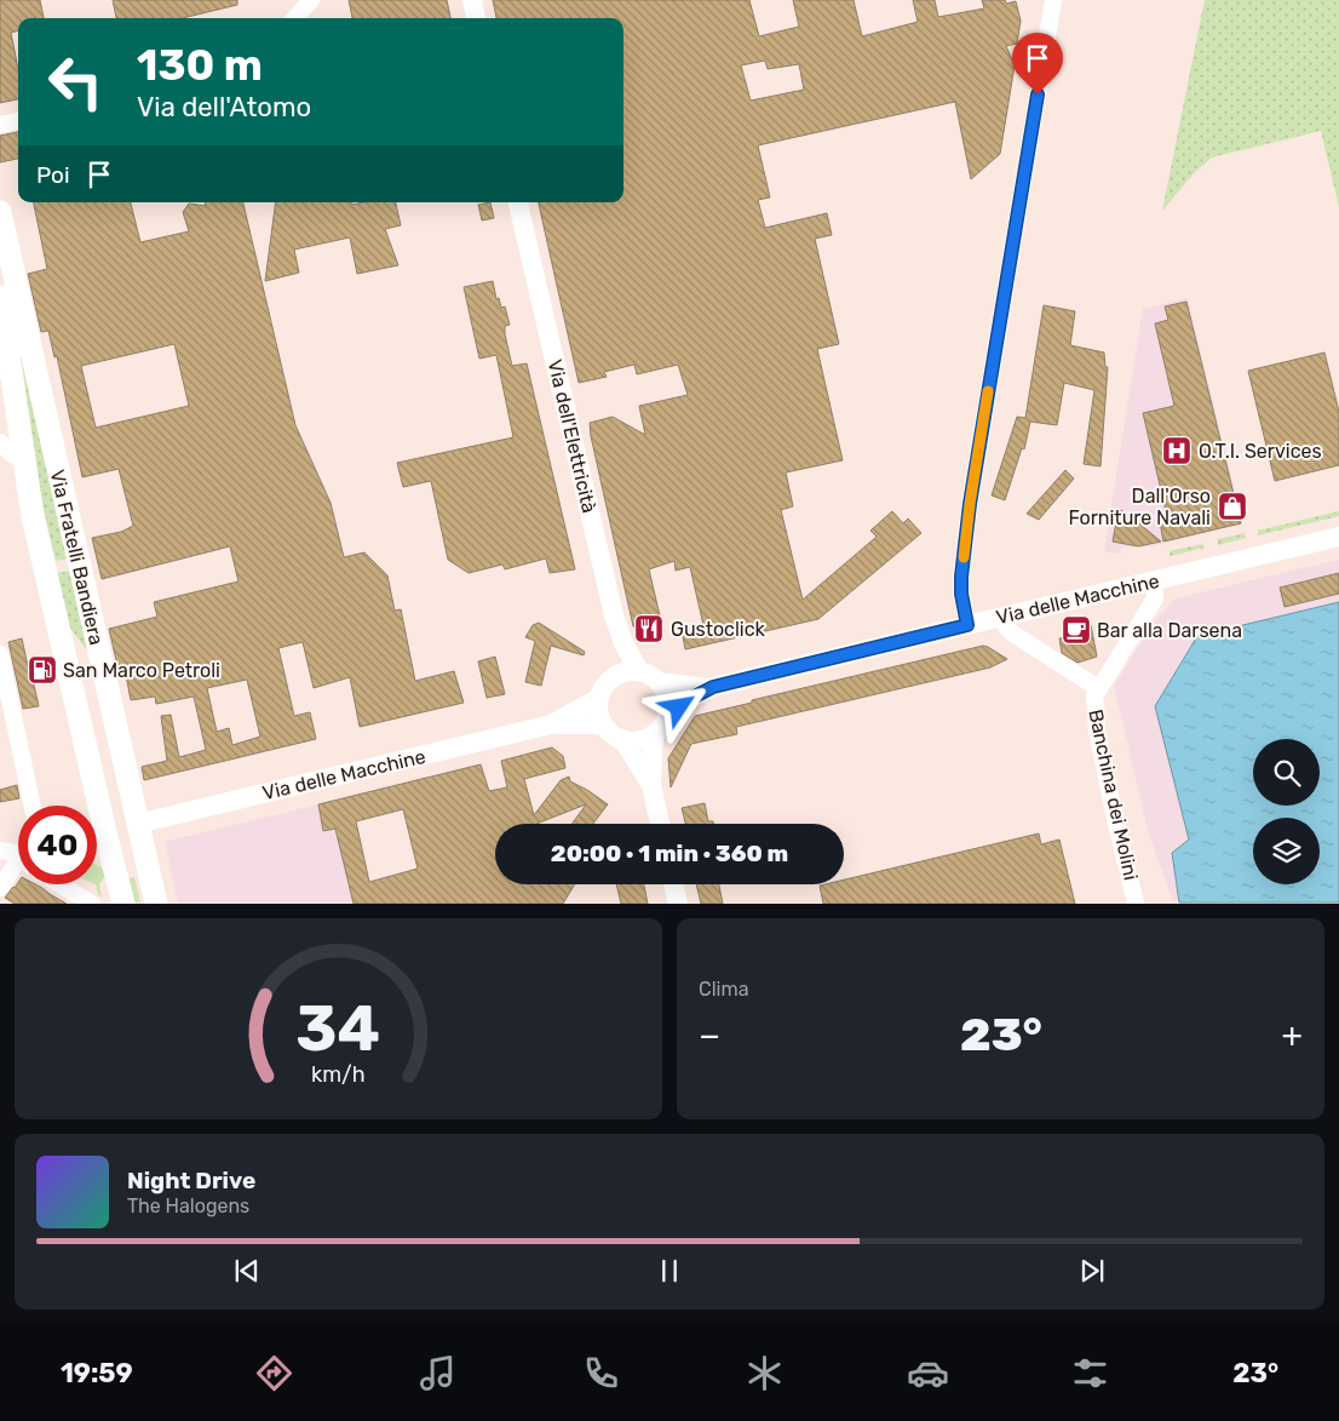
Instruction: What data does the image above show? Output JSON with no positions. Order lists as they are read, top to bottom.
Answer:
{
  "streets": {
    "main road": ["Via Fratelli Bandiera"],
    "street": ["Via dell'Elettricità", "Via delle Macchine", "Banchina dei Molini"]
  },
  "crossings": [
    ["Via dell'Elettricità", "Via delle Macchine"],
    ["Via Fratelli Bandiera", "Via delle Macchine"],
    ["Via delle Macchine", "Banchina dei Molini"]
  ],
  "places": {
    "hospital": ["O.T.I. Services"],
    "shop": ["Dall'Orso Forniture Navali"],
    "restaurant": ["Gustoclick"],
    "cafe": ["Bar alla Darsena"],
    "fuel station": ["San Marco Petroli"]
  },
  "page": {
    "turn": ["130 m", "Via dell'Atomo"],
    "then": "Poi",
    "limit": "40",
    "trip": "20:00 · 1 min · 360 m",
    "tile": "Clima",
    "heat": ["−", "23°", "+"],
    "song": ["Night Drive", "The Halogens"],
    "tabs": ["19:59", "23°"],
    "gauge": ["34", "km/h"]
  }
}
